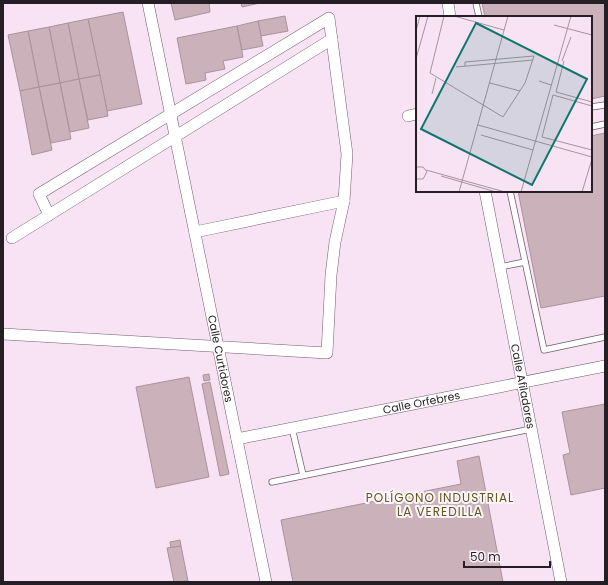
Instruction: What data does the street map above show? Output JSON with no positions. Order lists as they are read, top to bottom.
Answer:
{
  "streets": {
    "street": ["Calle Curtidores", "Calle Afiladores", "Calle Orfebres"]
  },
  "crossings": [
    ["Calle Curtidores", "Calle Orfebres"],
    ["Calle Afiladores", "Calle Orfebres"]
  ],
  "districts": ["POLÍGONO INDUSTRIAL LA VEREDILLA"],
  "scale_bar": "50 m"
}
